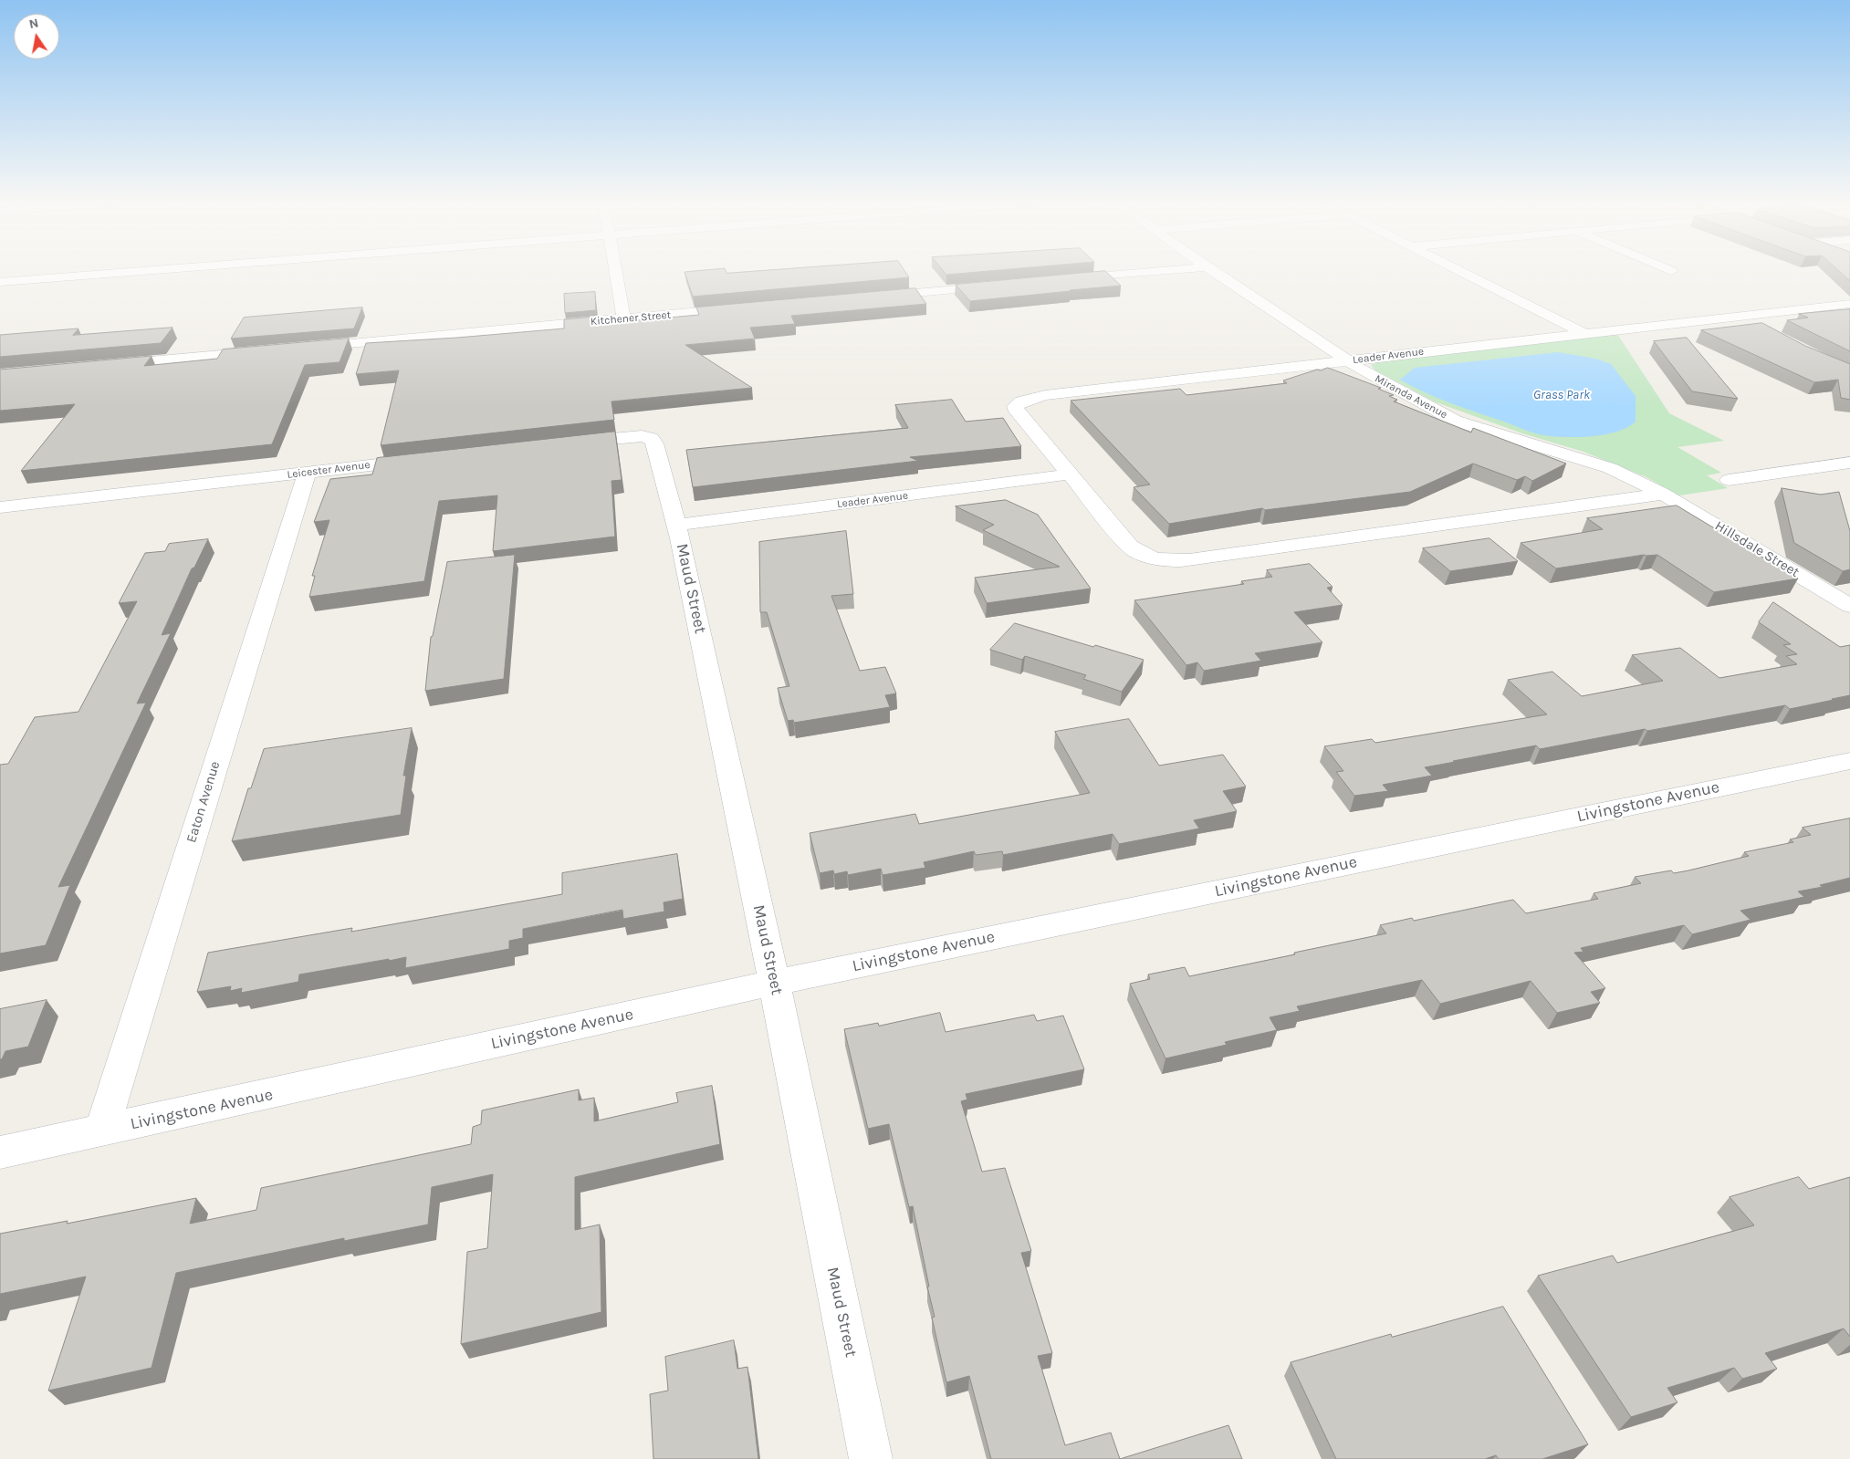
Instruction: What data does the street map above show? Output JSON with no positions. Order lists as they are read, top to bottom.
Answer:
{
  "streets": {
    "street": [
      "Kitchener Street",
      "Leader Avenue",
      "Miranda Avenue",
      "Leicester Avenue",
      "Hillsdale Street",
      "Maud Street",
      "Eaton Avenue",
      "Livingstone Avenue"
    ]
  },
  "crossings": [
    ["Leader Avenue", "Miranda Avenue"],
    ["Leader Avenue", "Hillsdale Street"],
    ["Leader Avenue", "Maud Street"],
    ["Miranda Avenue", "Hillsdale Street"],
    ["Leicester Avenue", "Eaton Avenue"],
    ["Maud Street", "Livingstone Avenue"],
    ["Eaton Avenue", "Livingstone Avenue"]
  ],
  "water": ["Grass Park"],
  "north": "top"
}
